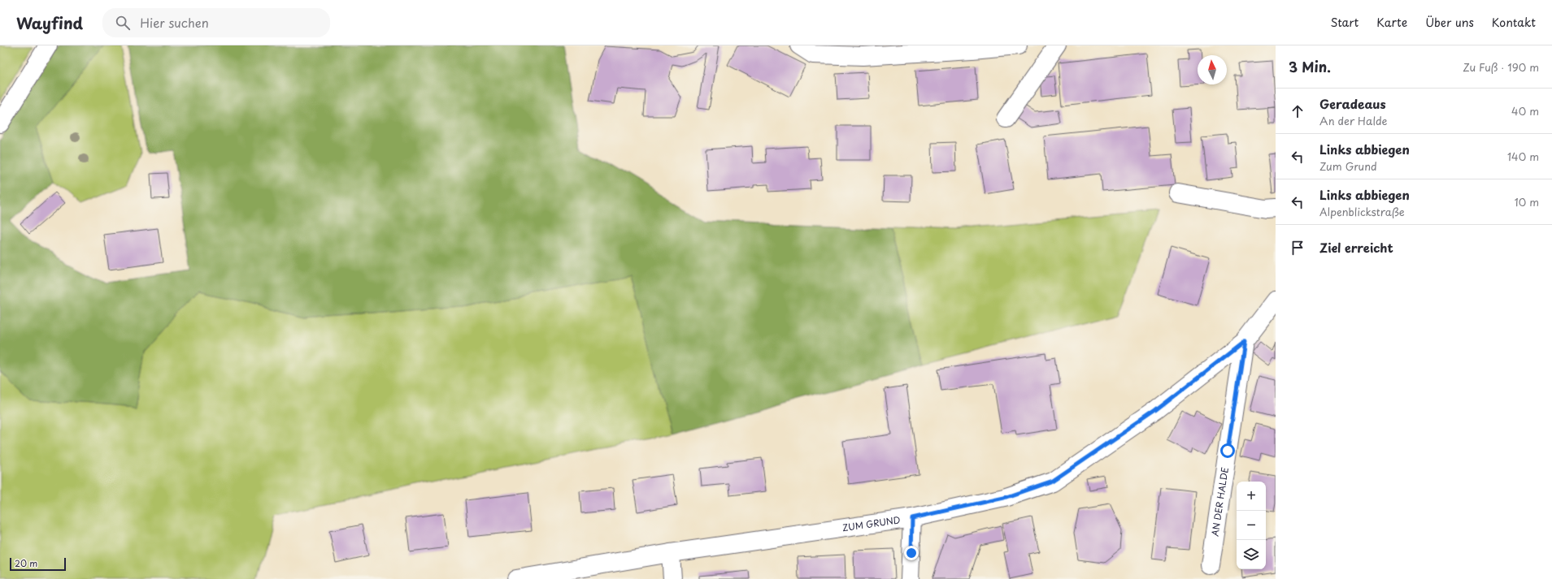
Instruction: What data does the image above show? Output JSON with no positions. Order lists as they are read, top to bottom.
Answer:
{
  "streets": {
    "street": ["AN DER HALDE", "ZUM GRUND"]
  },
  "crossings": [
    ["AN DER HALDE", "ZUM GRUND"]
  ],
  "scale_bar": "20 m",
  "north": "top",
  "page": {
    "header": "Wayfind",
    "search": "Hier suchen",
    "nav": [
      "Start",
      "Karte",
      "Über uns",
      "Kontakt"
    ],
    "heading": ["3 Min.", "Zu Fuß · 190 m"],
    "list": [
      ["Geradeaus", "An der Halde", "40 m"],
      ["Links abbiegen", "Zum Grund", "140 m"],
      ["Links abbiegen", "Alpenblickstraße", "10 m"],
      "Ziel erreicht"
    ],
    "map_buttons": ["+", "−"],
    "scale": "20 m"
  }
}
